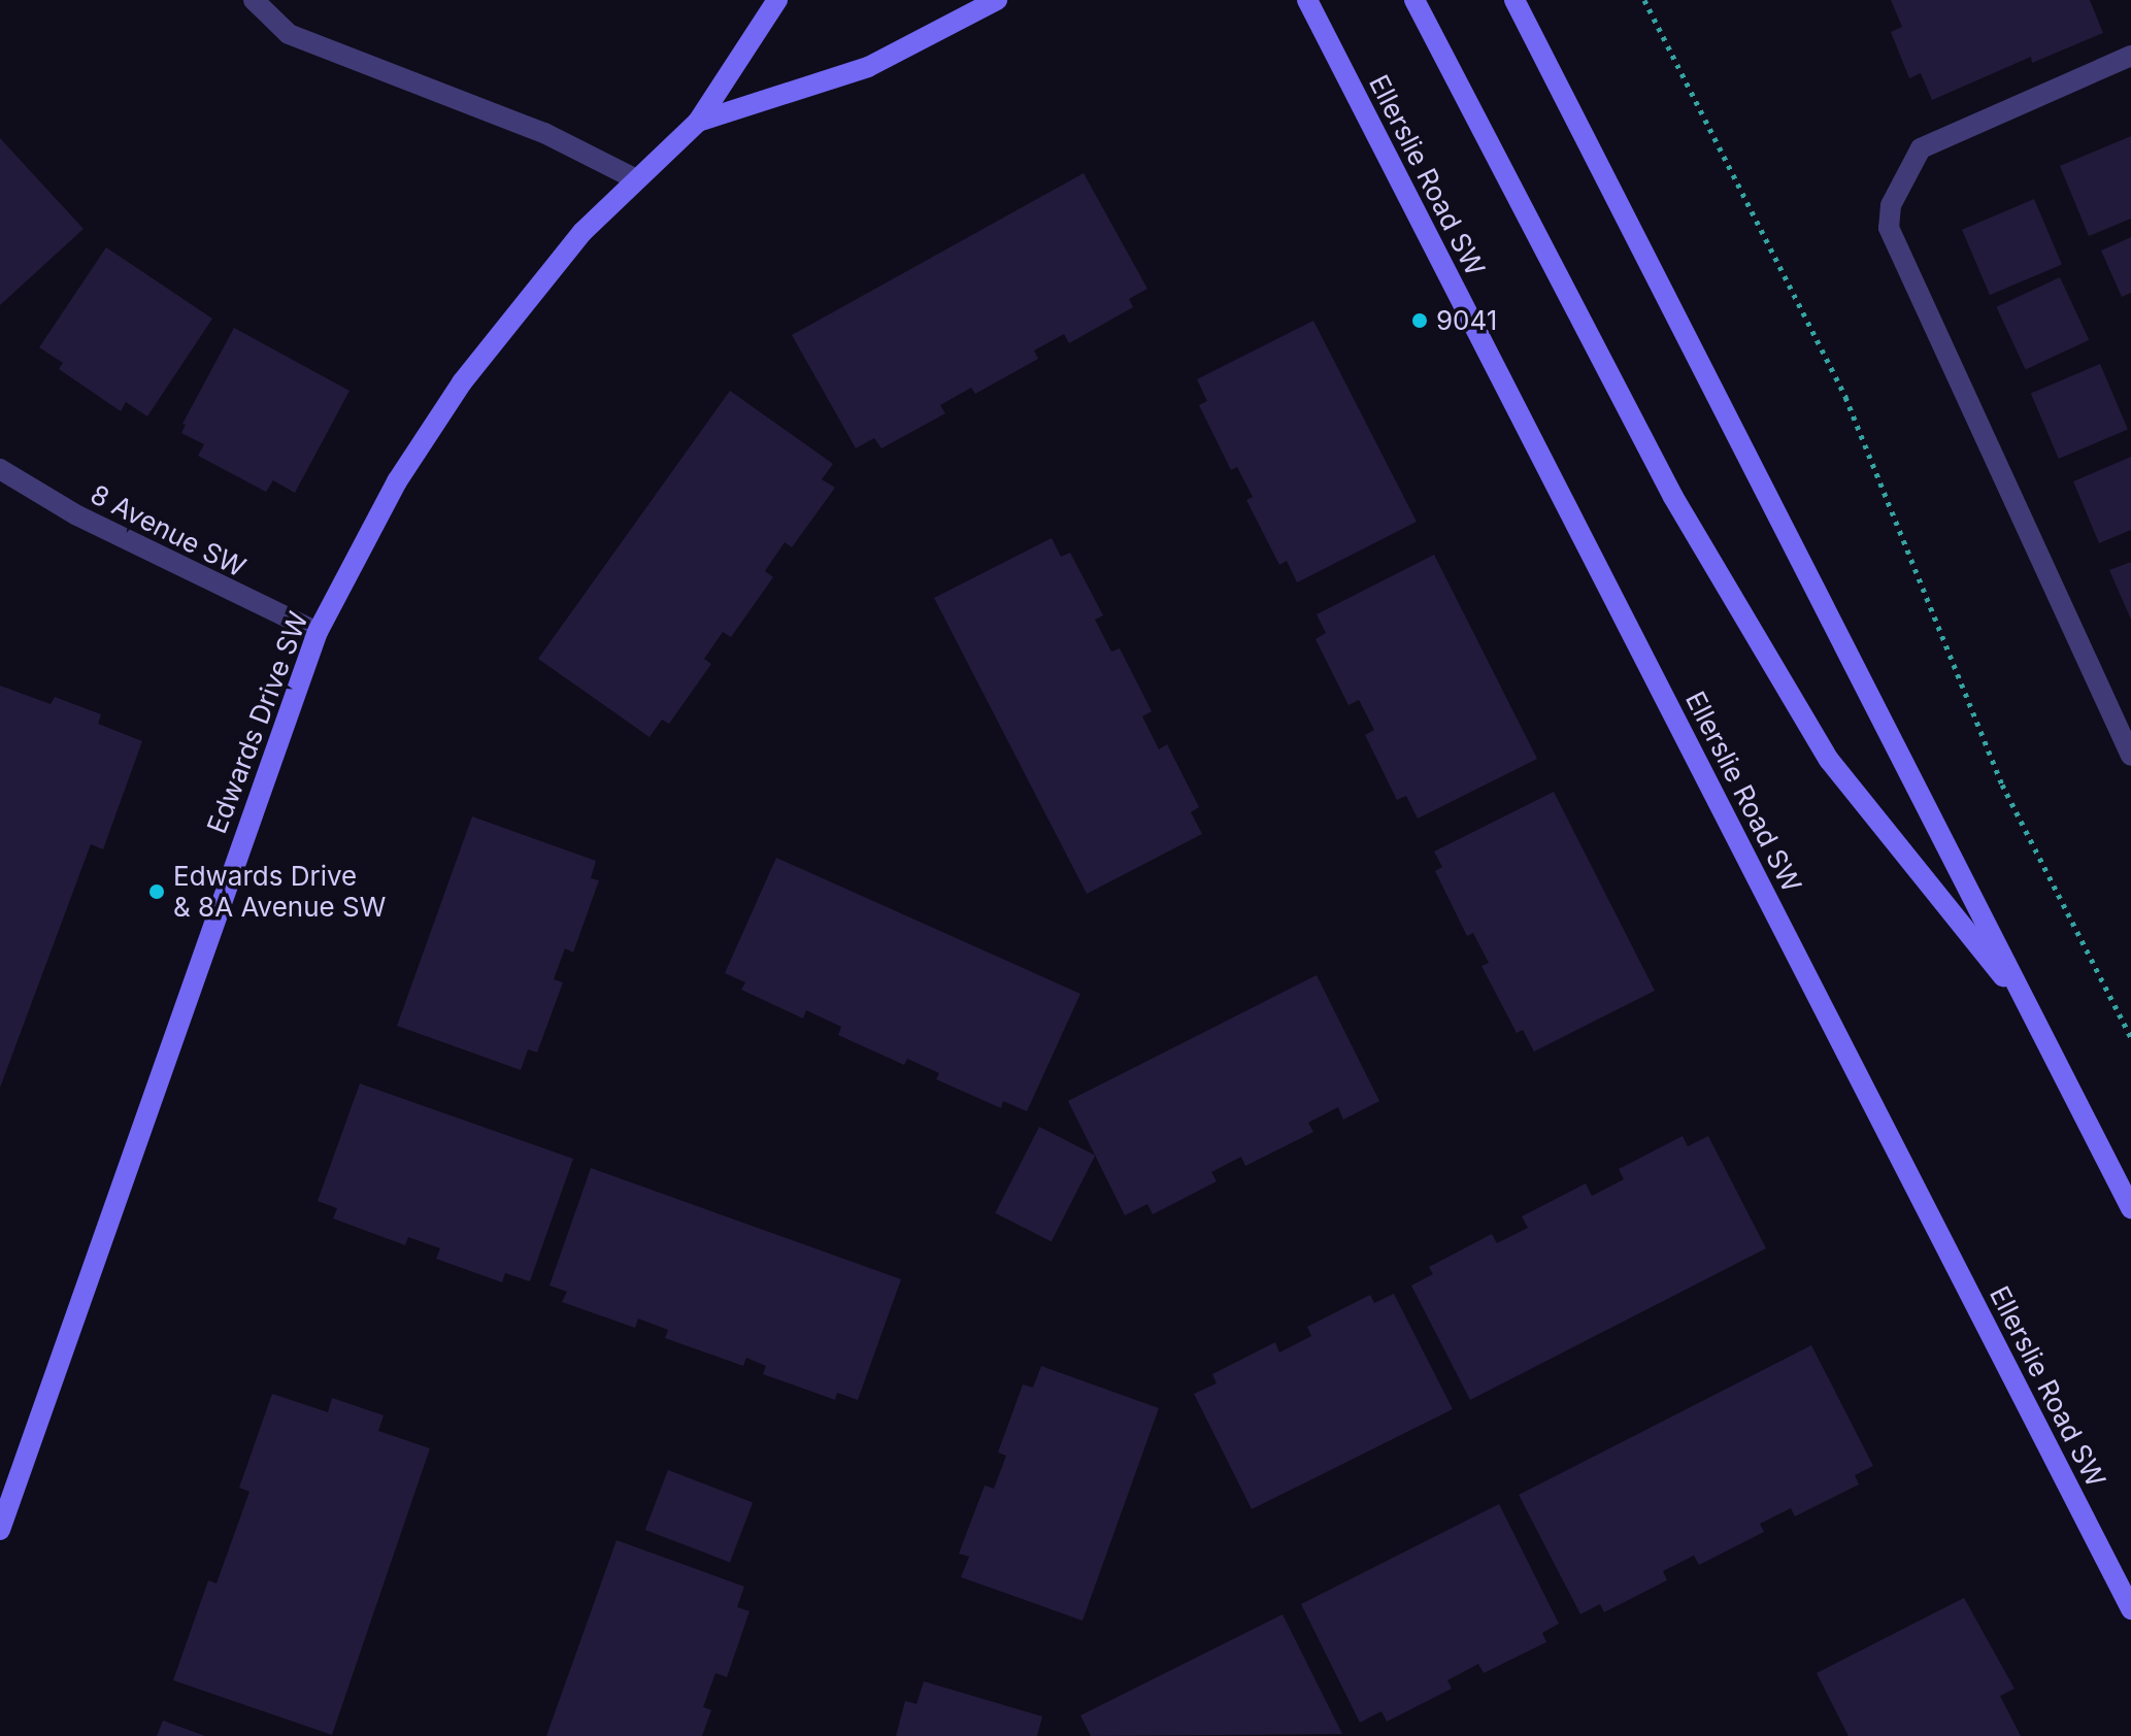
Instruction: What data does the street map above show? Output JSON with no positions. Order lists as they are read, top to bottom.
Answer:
{
  "streets": {
    "main road": ["Ellerslie Road SW", "Edwards Drive SW"],
    "street": ["8 Avenue SW"]
  },
  "crossings": [
    ["8 Avenue SW", "Edwards Drive SW"]
  ],
  "places": ["9041", "Edwards Drive & 8A Avenue SW"]
}
